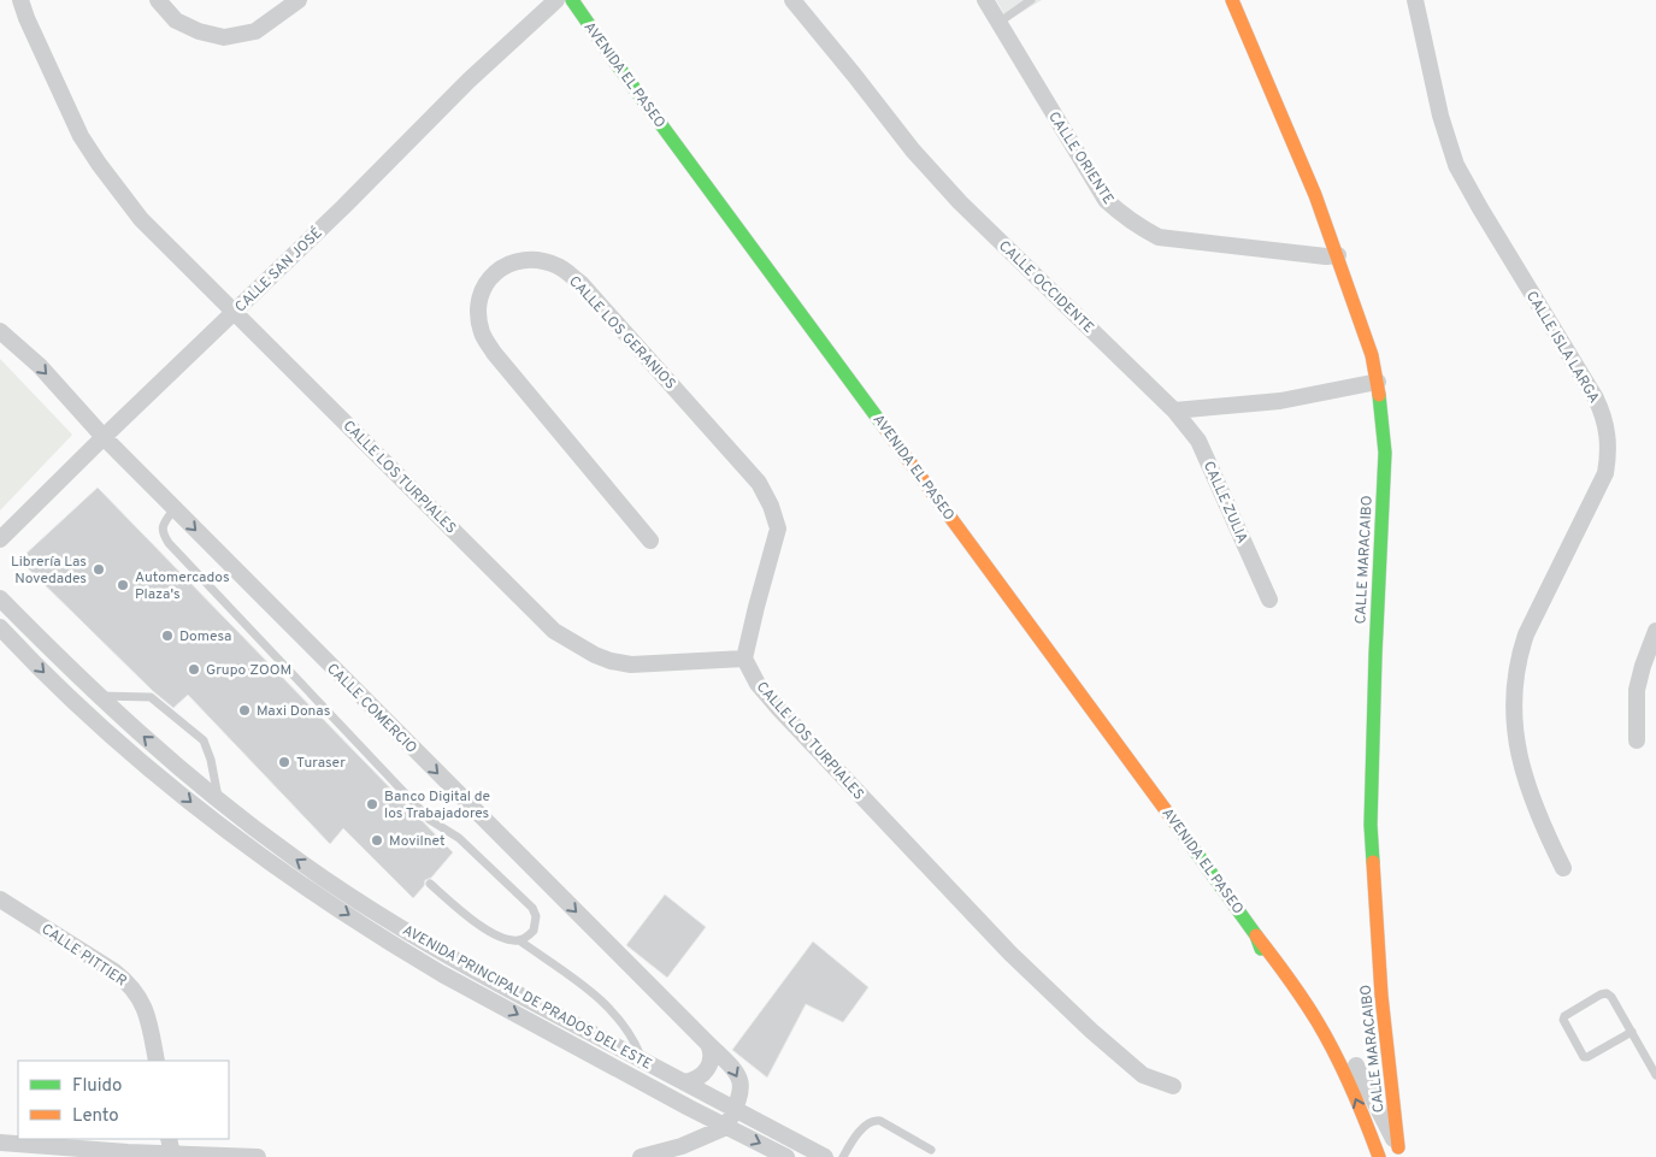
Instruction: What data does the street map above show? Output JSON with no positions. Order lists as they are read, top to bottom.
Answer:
{
  "streets": {
    "main road": ["AVENIDA EL PASEO", "CALLE MARACAIBO"],
    "street": [
      "CALLE ORIENTE",
      "CALLE SAN JOSÉ",
      "CALLE OCCIDENTE",
      "CALLE LOS GERANIOS",
      "CALLE ISLA LARGA",
      "CALLE LOS TURPIALES",
      "CALLE ZULIA",
      "CALLE COMERCIO",
      "CALLE PITTIER",
      "AVENIDA PRINCIPAL DE PRADOS DEL ESTE"
    ]
  },
  "crossings": [
    ["AVENIDA EL PASEO", "CALLE MARACAIBO"],
    ["CALLE ORIENTE", "CALLE MARACAIBO"],
    ["CALLE SAN JOSÉ", "CALLE LOS TURPIALES"],
    ["CALLE SAN JOSÉ", "CALLE COMERCIO"],
    ["CALLE OCCIDENTE", "CALLE ZULIA"],
    ["CALLE LOS GERANIOS", "CALLE LOS TURPIALES"],
    ["CALLE COMERCIO", "AVENIDA PRINCIPAL DE PRADOS DEL ESTE"]
  ],
  "one_way": ["CALLE COMERCIO"],
  "places": [
    "Librería Las Novedades",
    "Automercados Plaza's",
    "Domesa",
    "Grupo ZOOM",
    "Maxi Donas",
    "Turaser",
    "Banco Digital de los Trabajadores",
    "Movilnet"
  ],
  "legend": ["Fluido", "Lento"]
}
